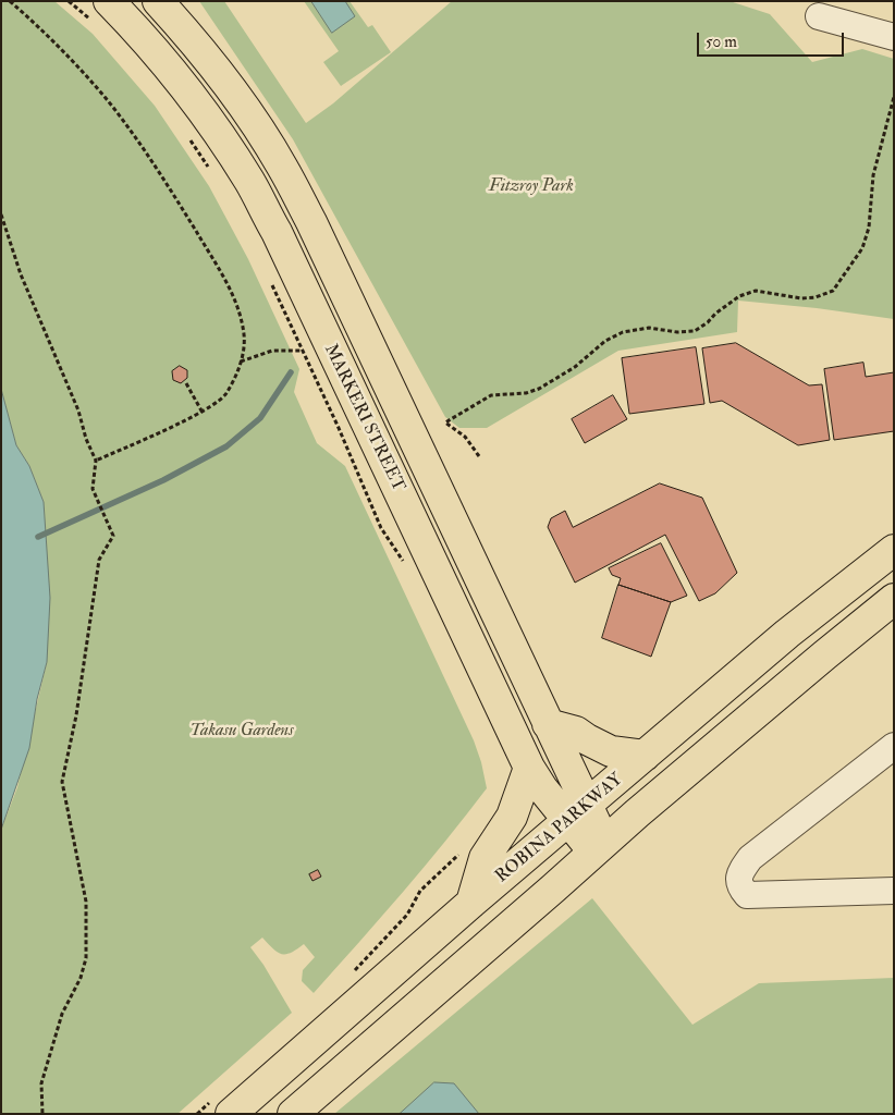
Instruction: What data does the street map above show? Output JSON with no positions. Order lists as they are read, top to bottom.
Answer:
{
  "streets": {
    "main road": ["MARKERI STREET", "ROBINA PARKWAY"]
  },
  "crossings": [
    ["MARKERI STREET", "ROBINA PARKWAY"]
  ],
  "parks": ["Fitzroy Park", "Takasu Gardens"],
  "scale_bar": "50 m"
}
